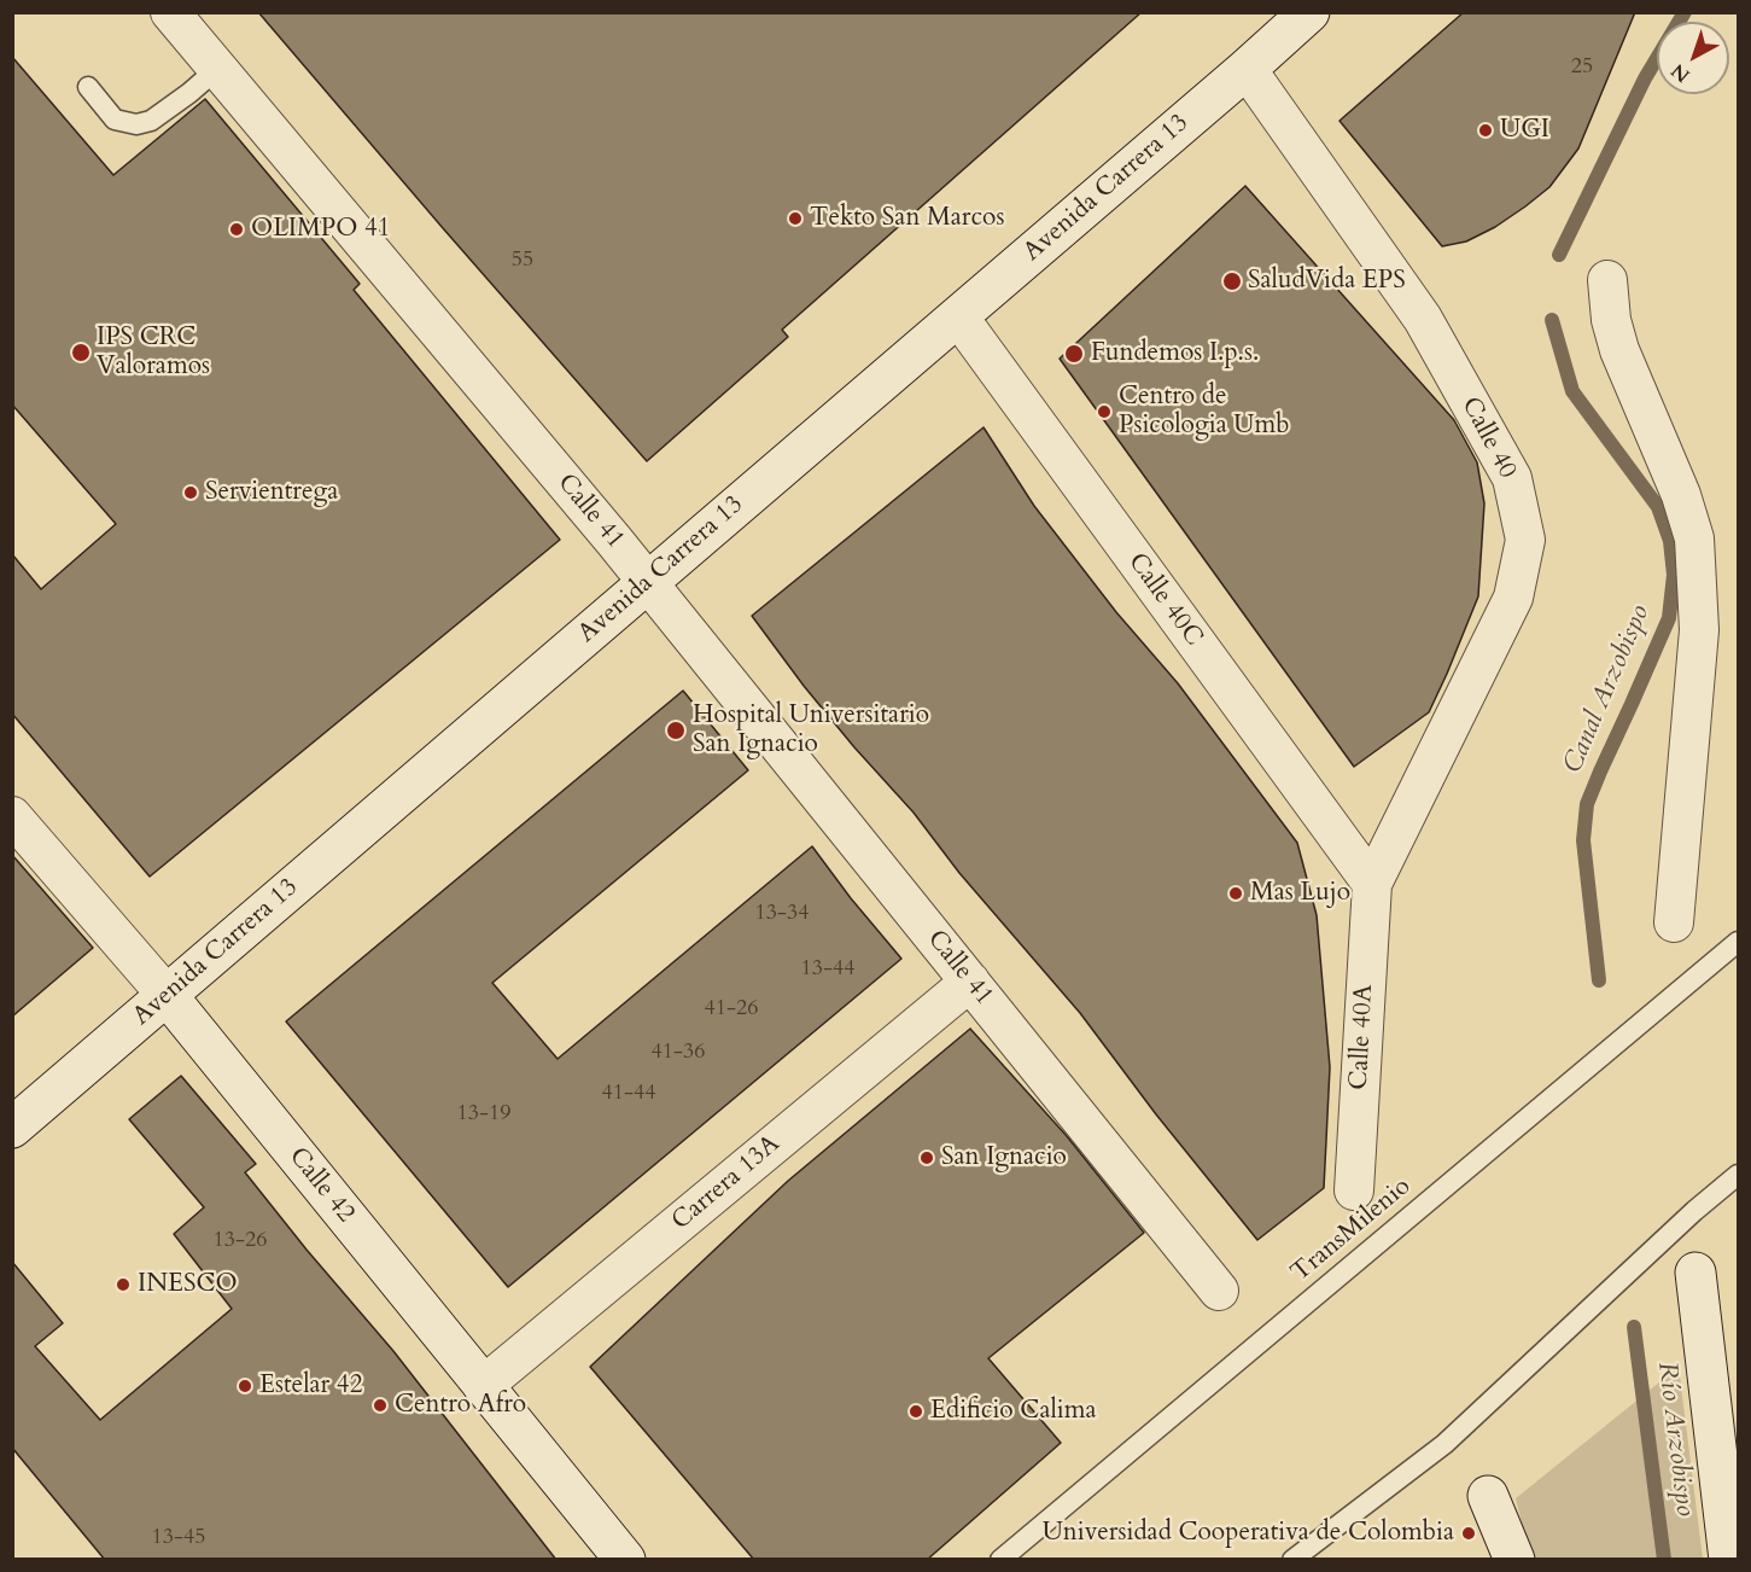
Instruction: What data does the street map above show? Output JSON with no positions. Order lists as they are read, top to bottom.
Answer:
{
  "streets": {
    "main road": ["Avenida Carrera 13", "Calle 42"],
    "street": [
      "Calle 40",
      "Calle 41",
      "Calle 40C",
      "Calle 40A",
      "Carrera 13A"
    ],
    "lane": ["TransMilenio"]
  },
  "crossings": [
    ["Avenida Carrera 13", "Calle 40"],
    ["Avenida Carrera 13", "Calle 41"],
    ["Avenida Carrera 13", "Calle 40C"],
    ["Avenida Carrera 13", "Calle 42"],
    ["Calle 40", "Calle 40C"],
    ["Calle 40", "Calle 40A"],
    ["Calle 41", "Carrera 13A"],
    ["Calle 40C", "Calle 40A"],
    ["Carrera 13A", "Calle 42"]
  ],
  "water": ["Canal Arzobispo", "Río Arzobispo"],
  "places": [
    "UGI",
    "Tekto San Marcos",
    "OLIMPO 41",
    "SaludVida EPS",
    "IPS CRC Valoramos",
    "Fundemos I.p.s.",
    "Centro de Psicologia Umb",
    "Servientrega",
    "Hospital Universitario San Ignacio",
    "Mas Lujo",
    "San Ignacio",
    "INESCO",
    "Estelar 42",
    "Centro Afro",
    "Edificio Calima",
    "Universidad Cooperativa de Colombia"
  ],
  "house_numbers": [
    "25",
    "55",
    "13-34",
    "13-44",
    "41-26",
    "41-36",
    "41-44",
    "13-19",
    "13-26",
    "13-45"
  ],
  "north": "bottom left"
}
